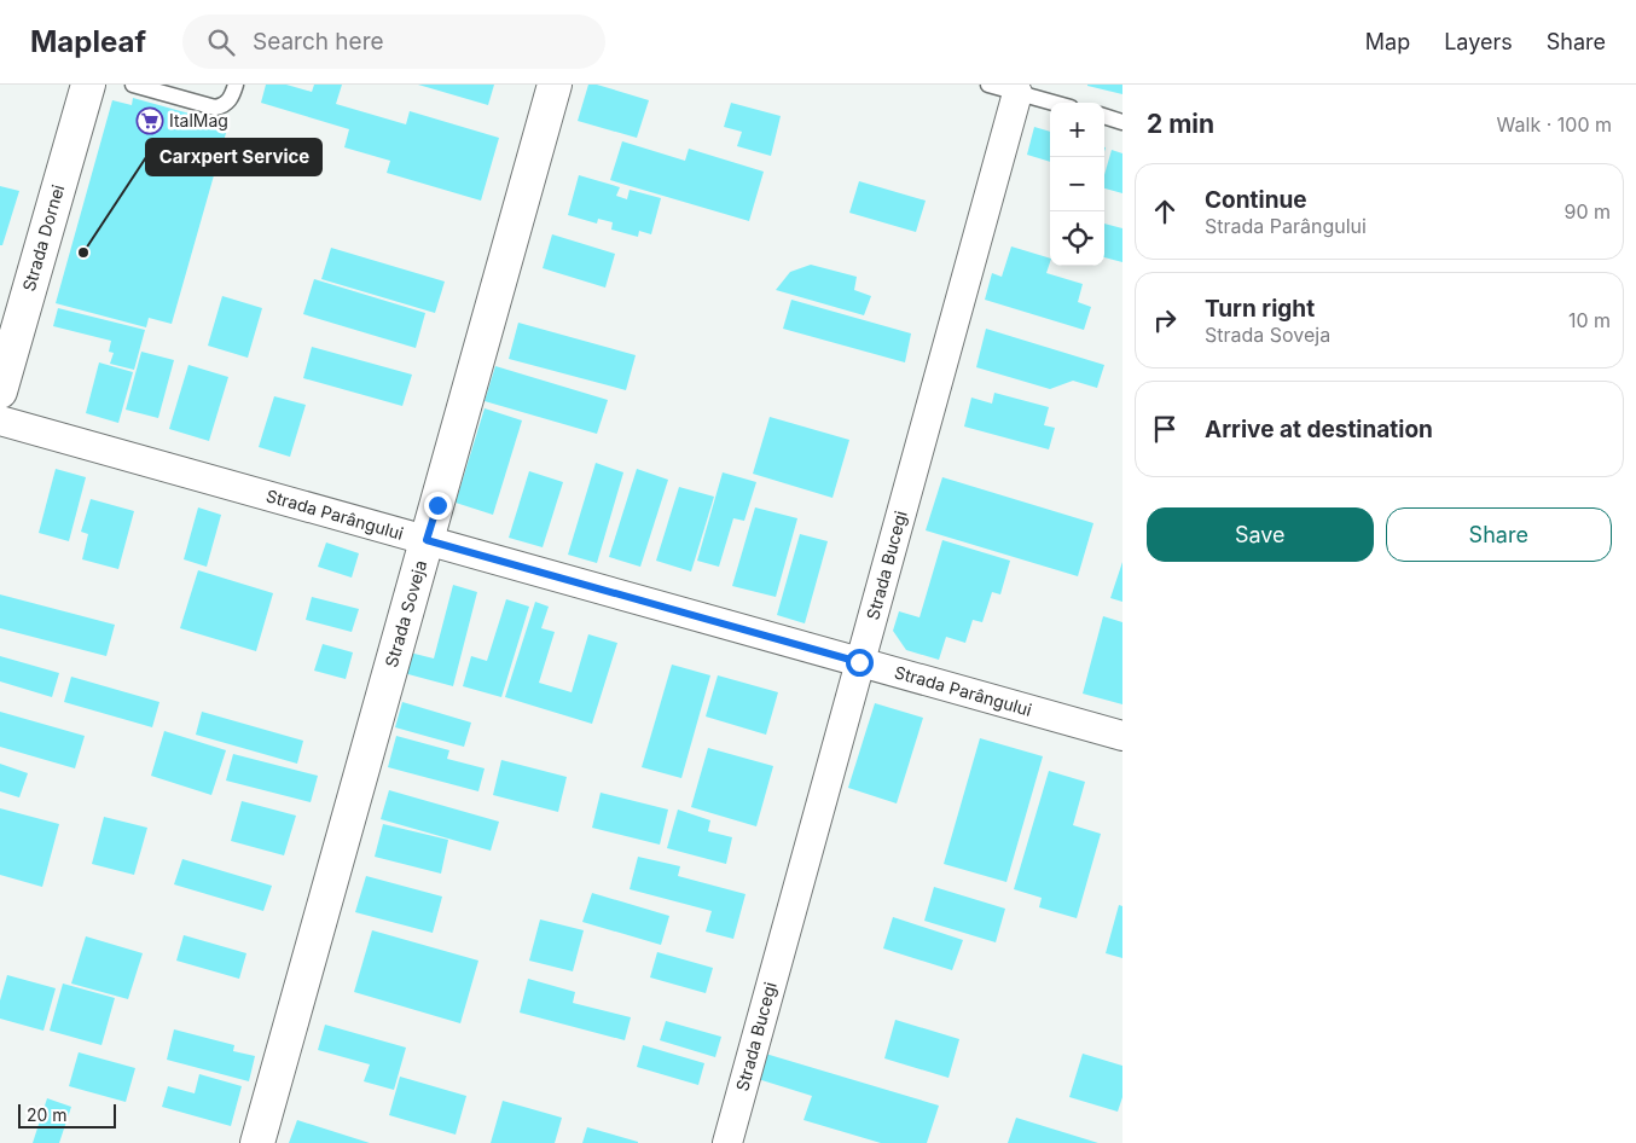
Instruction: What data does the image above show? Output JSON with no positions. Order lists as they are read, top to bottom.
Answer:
{
  "streets": {
    "street": [
      "Strada Dornei",
      "Strada Parângului",
      "Strada Bucegi",
      "Strada Soveja"
    ]
  },
  "crossings": [
    ["Strada Parângului", "Strada Bucegi"],
    ["Strada Parângului", "Strada Soveja"]
  ],
  "places": {
    "supermarket": ["ItalMag"],
    "other": ["Carxpert Service"]
  },
  "scale_bar": "20 m",
  "page": {
    "header": "Mapleaf",
    "search": "Search here",
    "nav": ["Map", "Layers", "Share"],
    "heading": ["2 min", "Walk · 100 m"],
    "map_buttons": ["+", "−"],
    "list": [
      ["Continue", "Strada Parângului", "90 m"],
      ["Turn right", "Strada Soveja", "10 m"],
      "Arrive at destination"
    ],
    "buttons": ["Save", "Share"],
    "scale": "20 m"
  }
}
